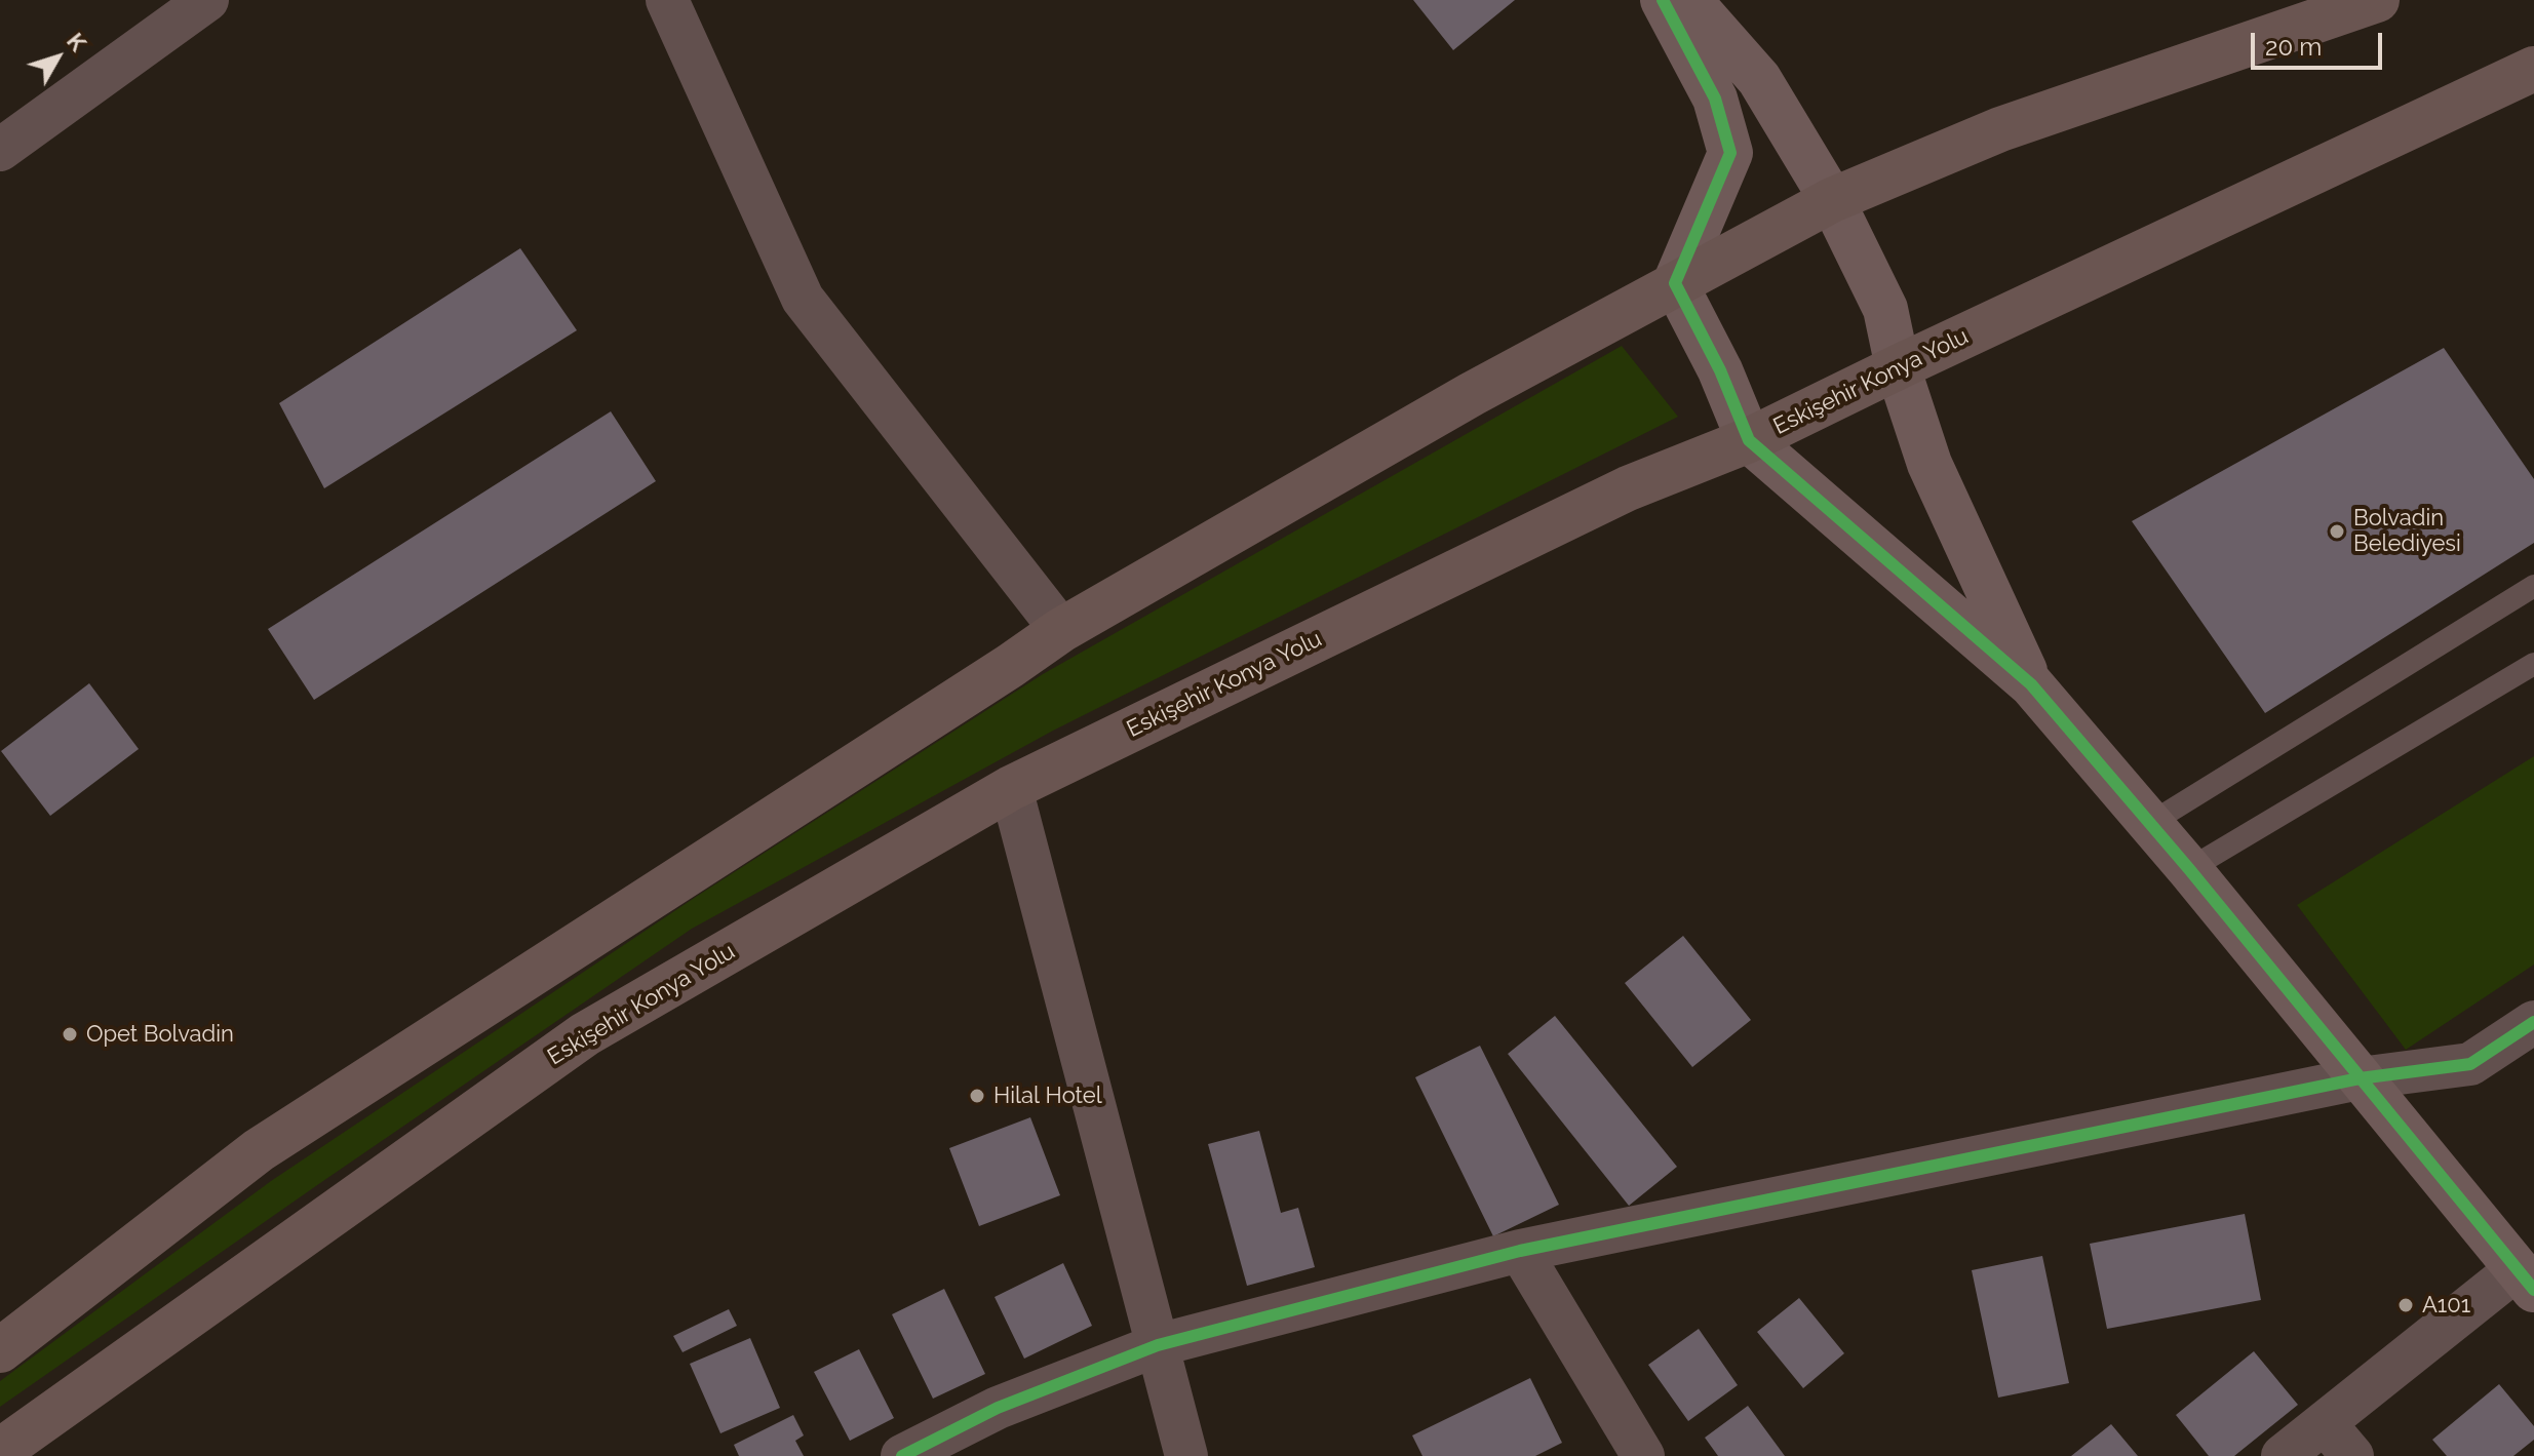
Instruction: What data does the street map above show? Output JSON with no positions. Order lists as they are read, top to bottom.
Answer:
{
  "streets": {
    "highway": ["Eskişehir Konya Yolu"]
  },
  "places": [
    "Bolvadin Belediyesi",
    "Opet Bolvadin",
    "Hilal Hotel",
    "A101"
  ],
  "scale_bar": "20 m",
  "north": "top right"
}
